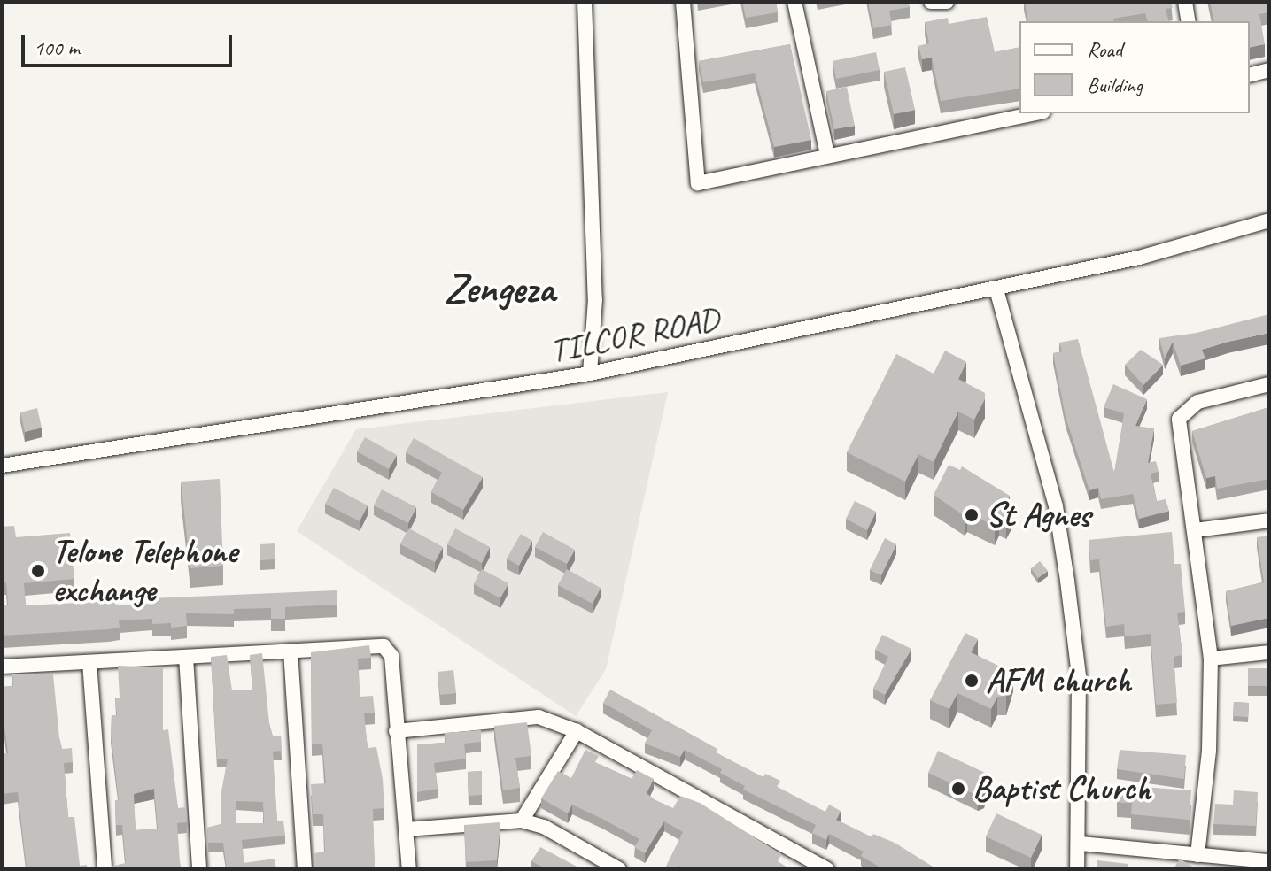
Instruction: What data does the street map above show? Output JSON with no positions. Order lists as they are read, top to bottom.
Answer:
{
  "streets": {
    "street": ["TILCOR ROAD"]
  },
  "districts": ["Zengeza"],
  "places": [
    "St Agnes",
    "Telone Telephone exchange",
    "AFM church",
    "Baptist Church"
  ],
  "legend": ["Road", "Building"],
  "scale_bar": "100 m"
}
